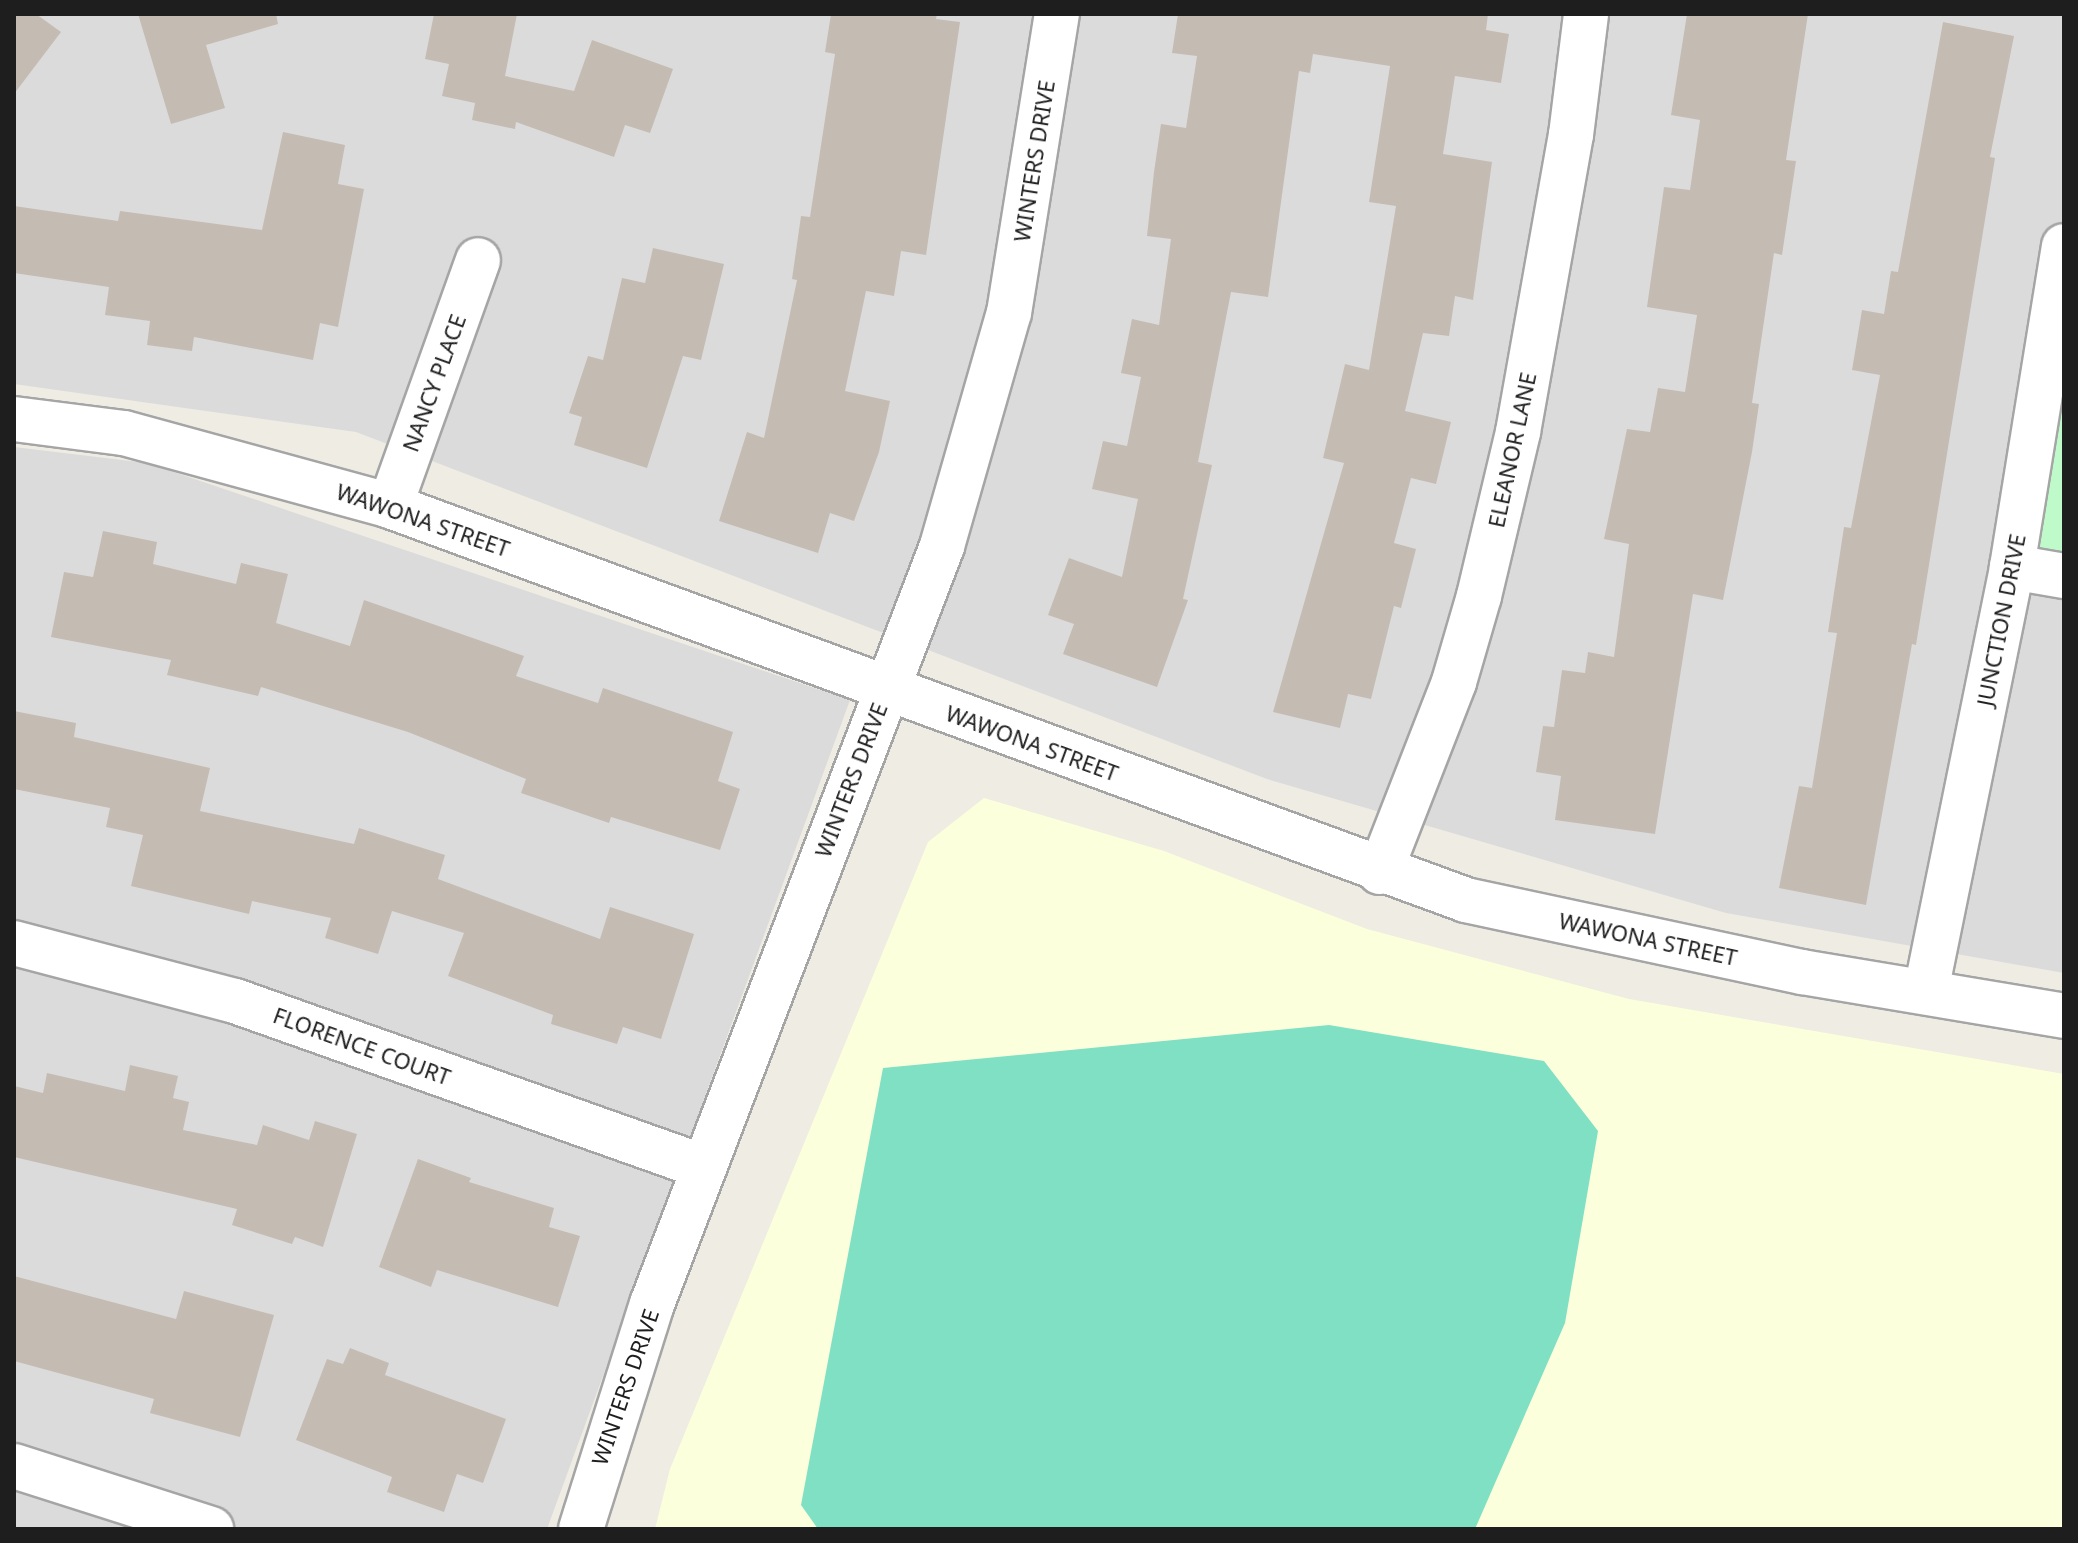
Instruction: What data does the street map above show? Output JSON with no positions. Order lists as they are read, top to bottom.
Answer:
{
  "streets": {
    "street": [
      "WINTERS DRIVE",
      "NANCY PLACE",
      "ELEANOR LANE",
      "WAWONA STREET",
      "JUNCTION DRIVE",
      "FLORENCE COURT"
    ]
  },
  "crossings": [
    ["WINTERS DRIVE", "WAWONA STREET"],
    ["WINTERS DRIVE", "FLORENCE COURT"],
    ["NANCY PLACE", "WAWONA STREET"],
    ["ELEANOR LANE", "WAWONA STREET"],
    ["WAWONA STREET", "JUNCTION DRIVE"]
  ]
}
